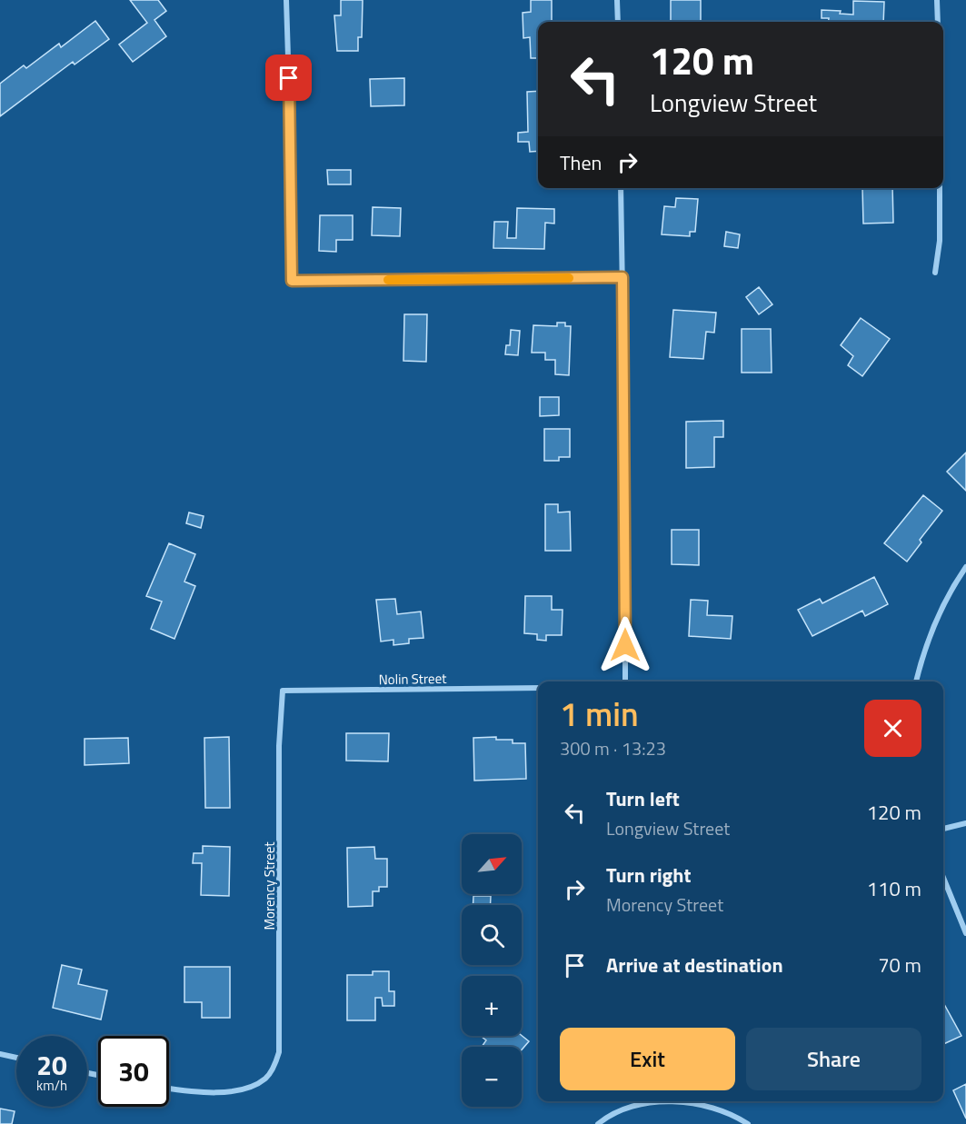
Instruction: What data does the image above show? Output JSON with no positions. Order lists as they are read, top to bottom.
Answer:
{
  "streets": {
    "street": ["Nolin Street", "Morency Street"]
  },
  "crossings": [
    ["Nolin Street", "Morency Street"]
  ],
  "north": "top right",
  "page": {
    "turn": ["120 m", "Longview Street"],
    "then": "Then",
    "heading": ["1 min", "300 m · 13:23"],
    "list": [
      {
        "name": "Turn left",
        "note": "Longview Street",
        "value": "120 m"
      },
      {
        "name": "Turn right",
        "note": "Morency Street",
        "value": "110 m"
      },
      {
        "name": "Arrive at destination",
        "value": "70 m"
      }
    ],
    "map_buttons": ["+", "−"],
    "buttons": ["Exit", "Share"],
    "speed": "20 km/h",
    "limit": "30"
  }
}
